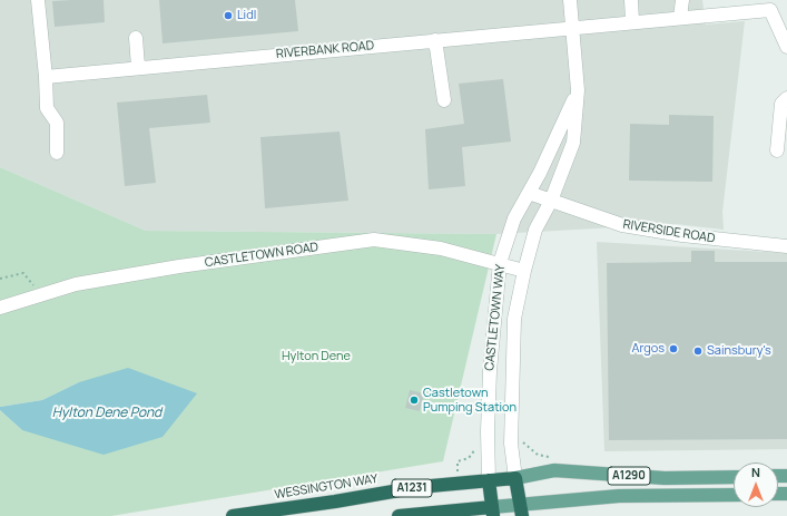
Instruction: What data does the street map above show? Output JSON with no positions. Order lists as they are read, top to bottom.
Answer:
{
  "streets": {
    "highway": ["WESSINGTON WAY", "A1231"],
    "main road": ["A1290"],
    "street": [
      "RIVERBANK ROAD",
      "RIVERSIDE ROAD",
      "CASTLETOWN ROAD",
      "CASTLETOWN WAY"
    ]
  },
  "crossings": [
    ["RIVERBANK ROAD", "CASTLETOWN WAY"],
    ["RIVERSIDE ROAD", "CASTLETOWN WAY"],
    ["CASTLETOWN ROAD", "CASTLETOWN WAY"],
    ["CASTLETOWN WAY", "WESSINGTON WAY"],
    ["A1290", "A1231"]
  ],
  "water": ["Hylton Dene Pond"],
  "parks": ["Hylton Dene"],
  "places": [
    "Lidl",
    "Argos",
    "Sainsbury's",
    "Castletown Pumping Station"
  ],
  "north": "top"
}
